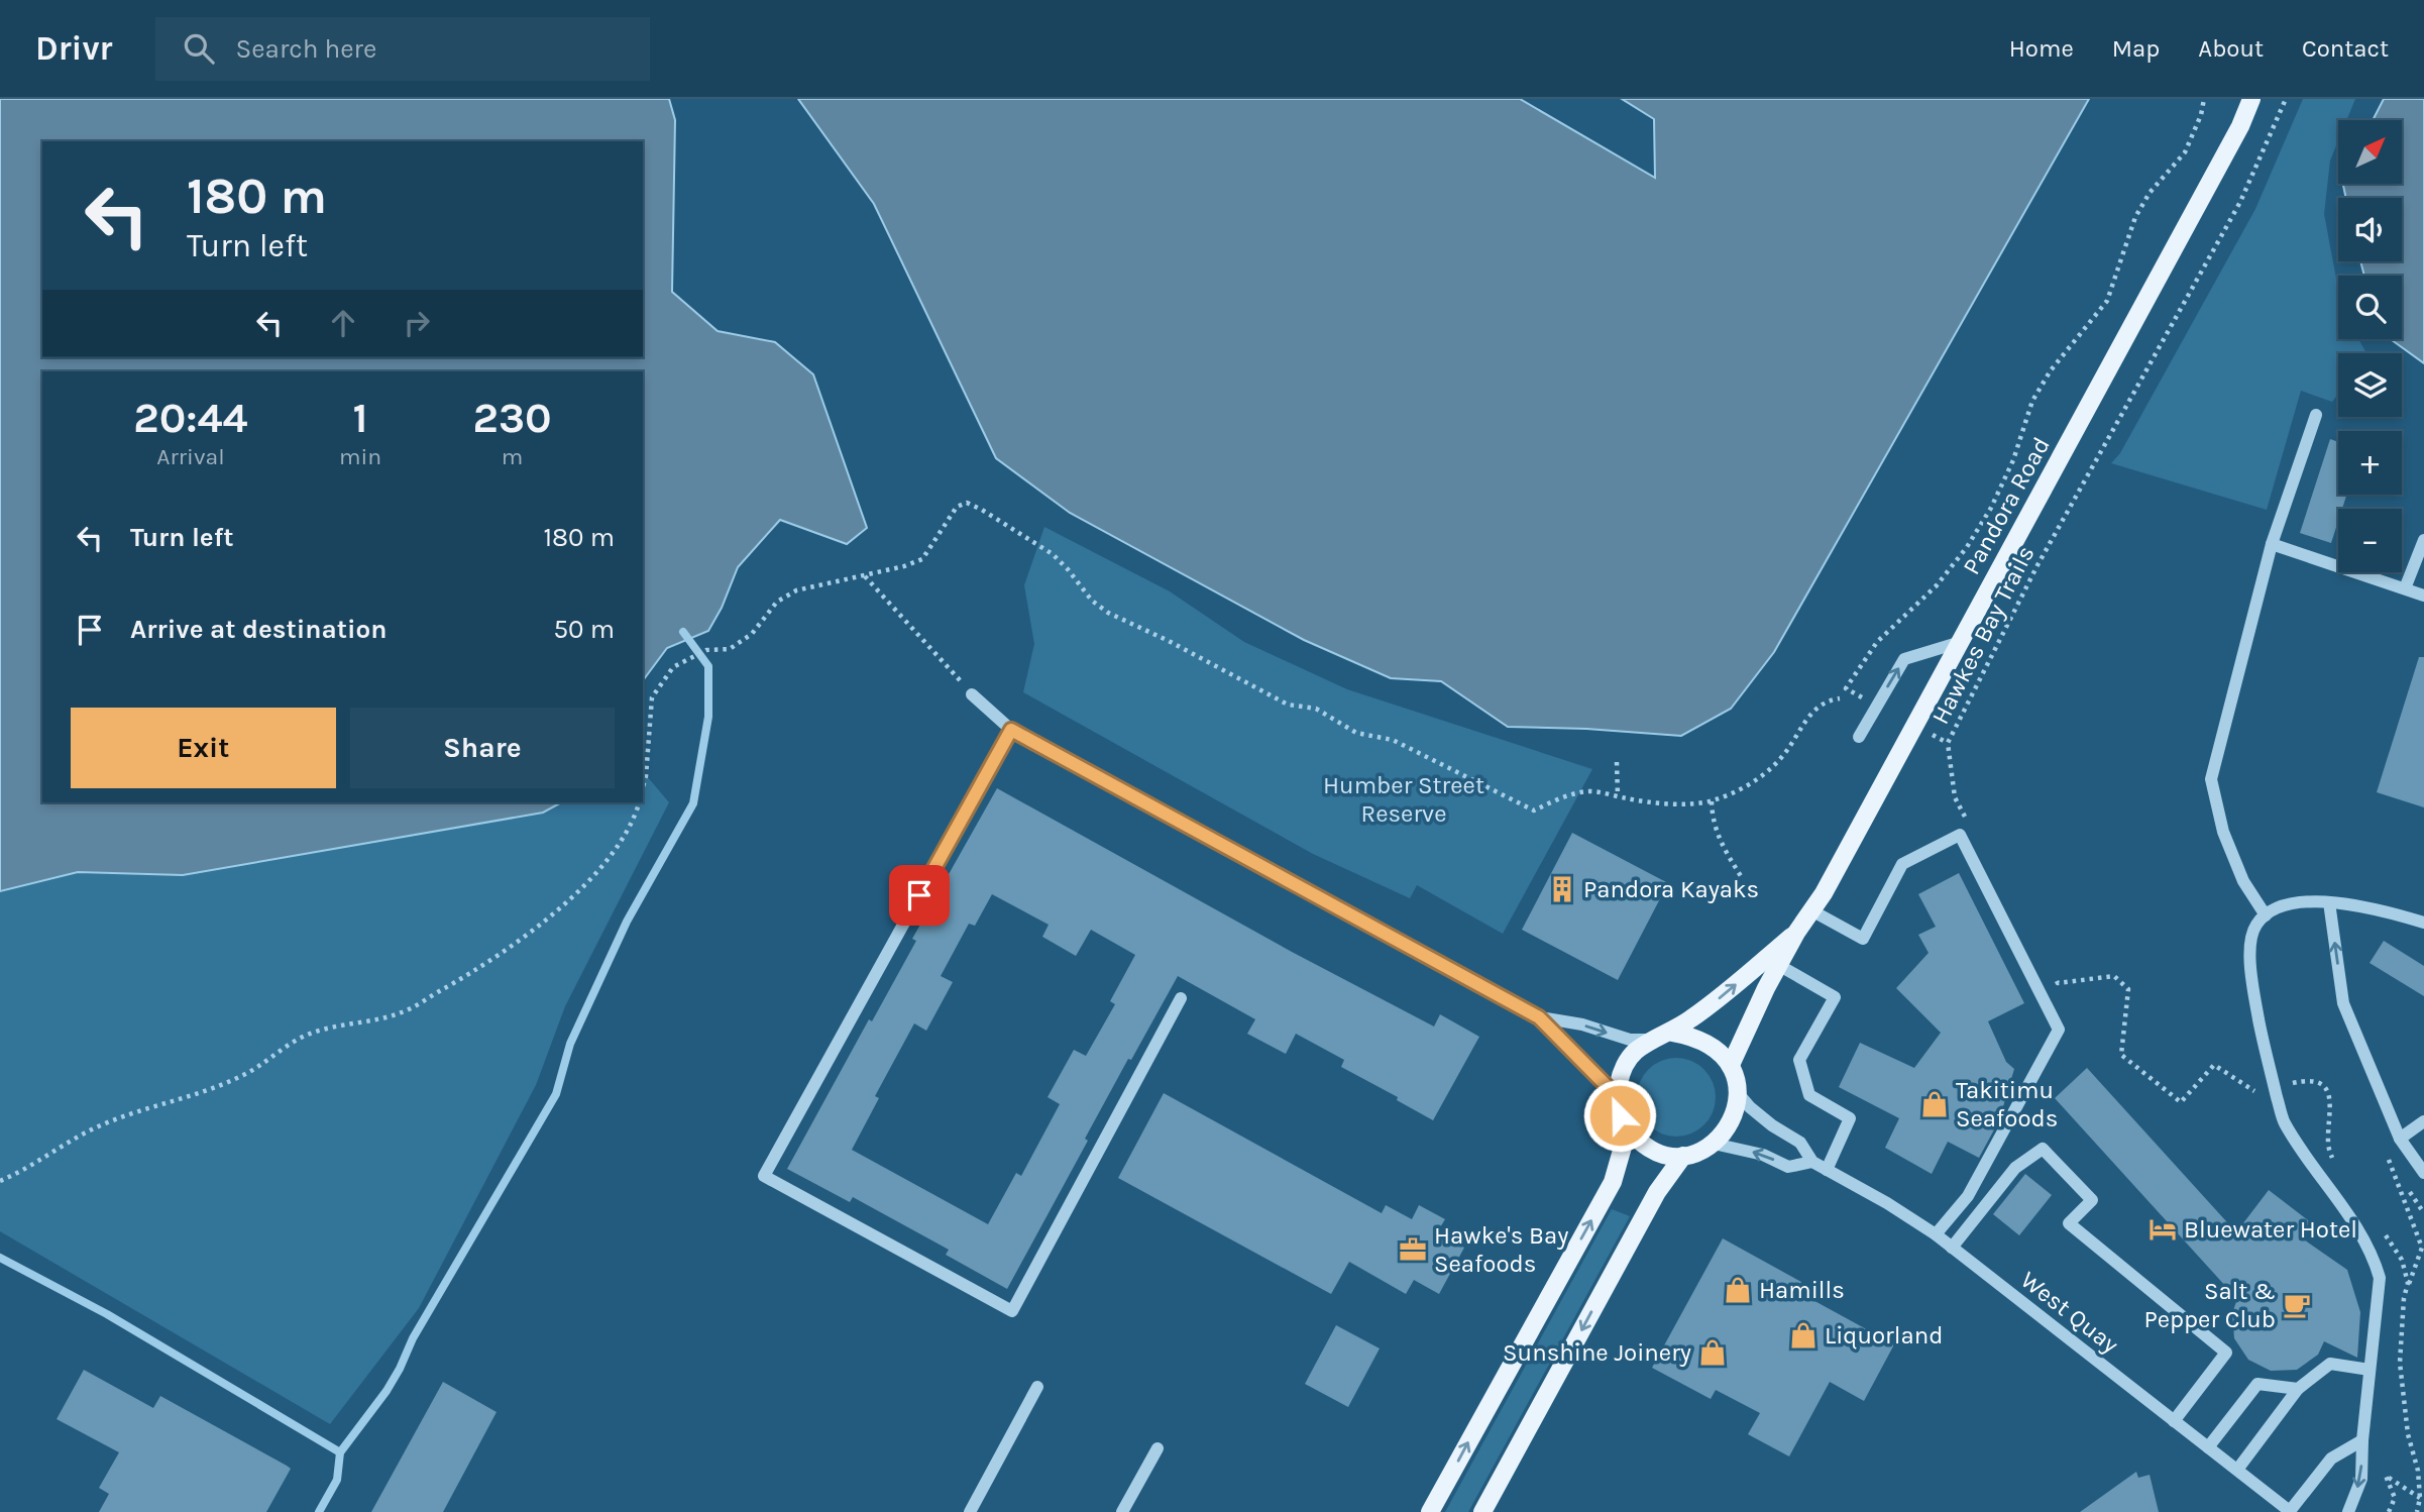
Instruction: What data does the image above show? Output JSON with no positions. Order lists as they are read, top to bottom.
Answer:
{
  "streets": {
    "main road": ["Pandora Road"],
    "street": ["West Quay"],
    "path": ["Hawkes Bay Trails"]
  },
  "parks": ["Humber Street Reserve"],
  "places": {
    "building": ["Pandora Kayaks"],
    "shop": [
      "Takitimu Seafoods",
      "Hamills",
      "Liquorland",
      "Sunshine Joinery"
    ],
    "hotel": ["Bluewater Hotel"],
    "office": ["Hawke's Bay Seafoods"],
    "cafe": ["Salt & Pepper Club"]
  },
  "north": "top right",
  "page": {
    "header": "Drivr",
    "search": "Search here",
    "nav": [
      "Home",
      "Map",
      "About",
      "Contact"
    ],
    "map_buttons": ["+", "−"],
    "turn": ["180 m", "Turn left"],
    "eta": [
      "20:44",
      "Arrival",
      "1",
      "min",
      "230",
      "m"
    ],
    "list": [
      {
        "name": "Turn left",
        "value": "180 m"
      },
      {
        "name": "Arrive at destination",
        "value": "50 m"
      }
    ],
    "buttons": ["Exit", "Share"]
  }
}
